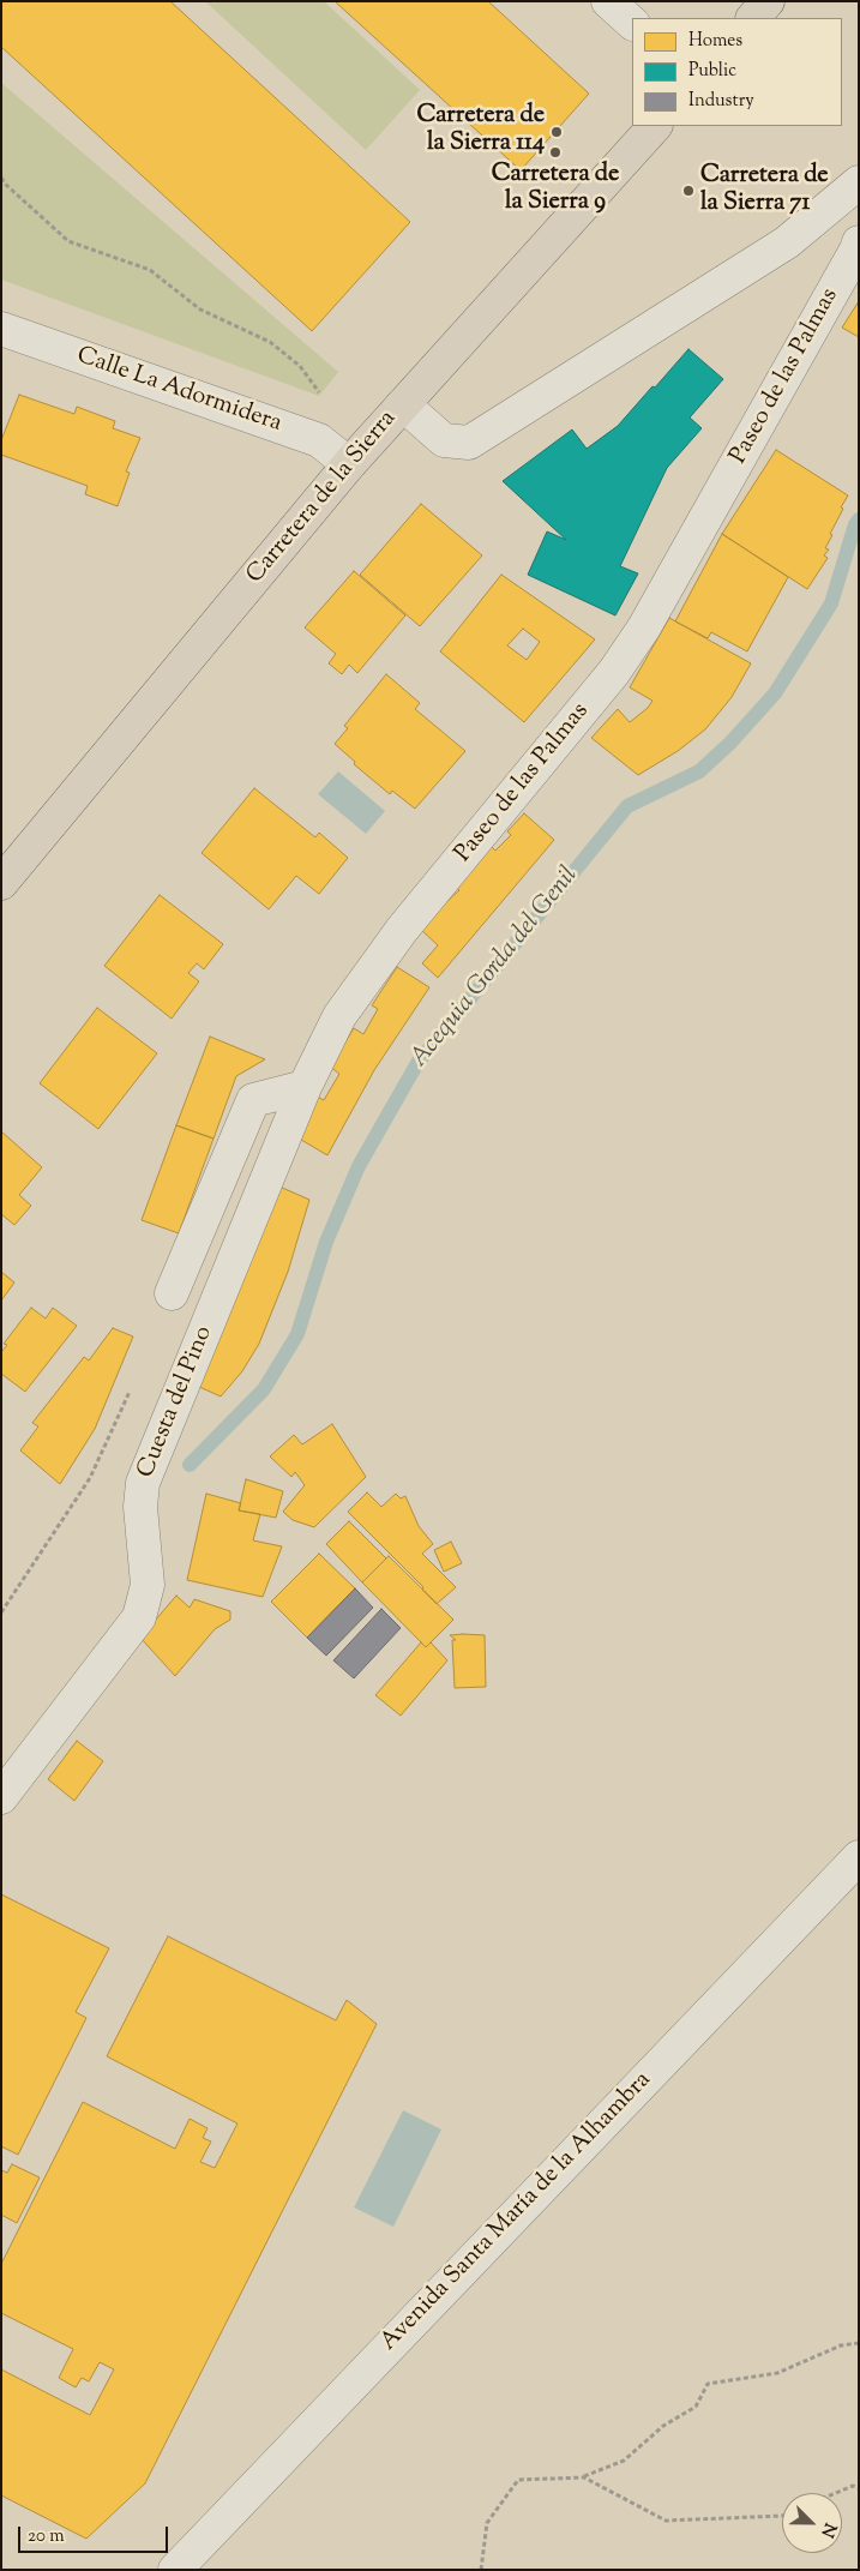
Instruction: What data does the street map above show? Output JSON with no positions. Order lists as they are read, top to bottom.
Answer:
{
  "streets": {
    "main road": ["Carretera de la Sierra"],
    "street": [
      "Paseo de las Palmas",
      "Calle La Adormidera",
      "Cuesta del Pino",
      "Avenida Santa María de la Alhambra"
    ]
  },
  "crossings": [
    ["Paseo de las Palmas", "Cuesta del Pino"],
    ["Calle La Adormidera", "Carretera de la Sierra"]
  ],
  "water": ["Acequia Gorda del Genil"],
  "places": ["Carretera de la Sierra 114", "Carretera de la Sierra 9", "Carretera de la Sierra 71"],
  "legend": ["Homes", "Public", "Industry"],
  "scale_bar": "20 m",
  "north": "bottom right"
}
